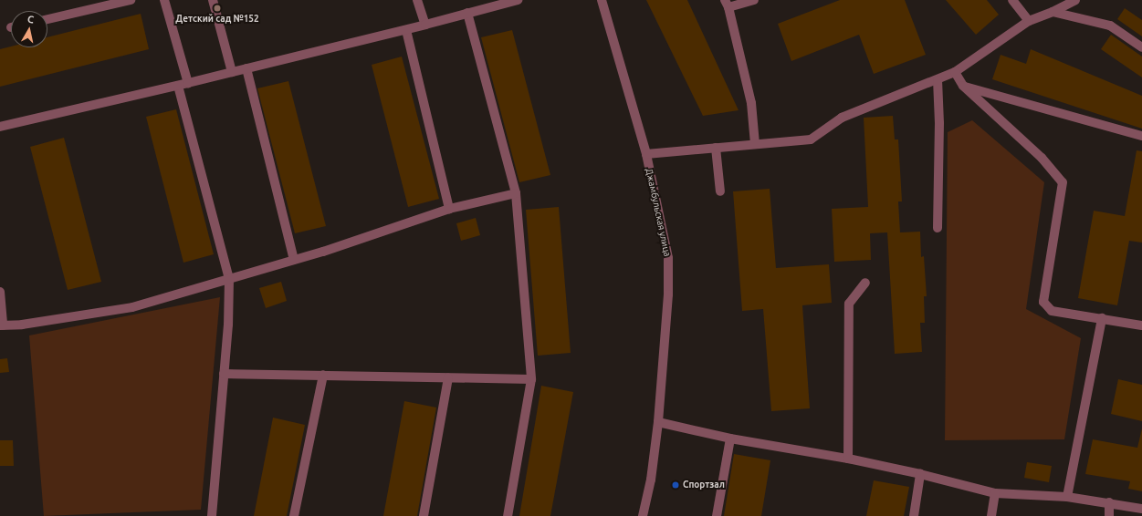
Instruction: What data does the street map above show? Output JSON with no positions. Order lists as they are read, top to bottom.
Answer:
{
  "streets": {
    "street": ["Джамбульская улица"]
  },
  "places": ["Детский сад №152", "Спортзал"],
  "north": "top"
}
